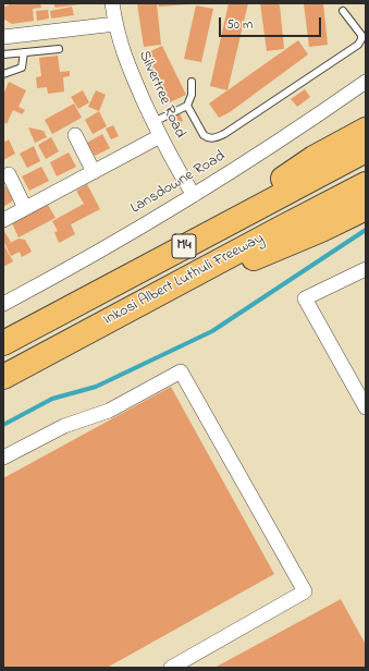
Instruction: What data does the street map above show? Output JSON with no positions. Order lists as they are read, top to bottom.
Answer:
{
  "streets": {
    "highway": ["M4", "Inkosi Albert Luthuli Freeway"],
    "street": ["Silvertree Road", "Lansdowne Road"]
  },
  "crossings": [
    ["Silvertree Road", "Lansdowne Road"]
  ],
  "scale_bar": "50 m"
}
